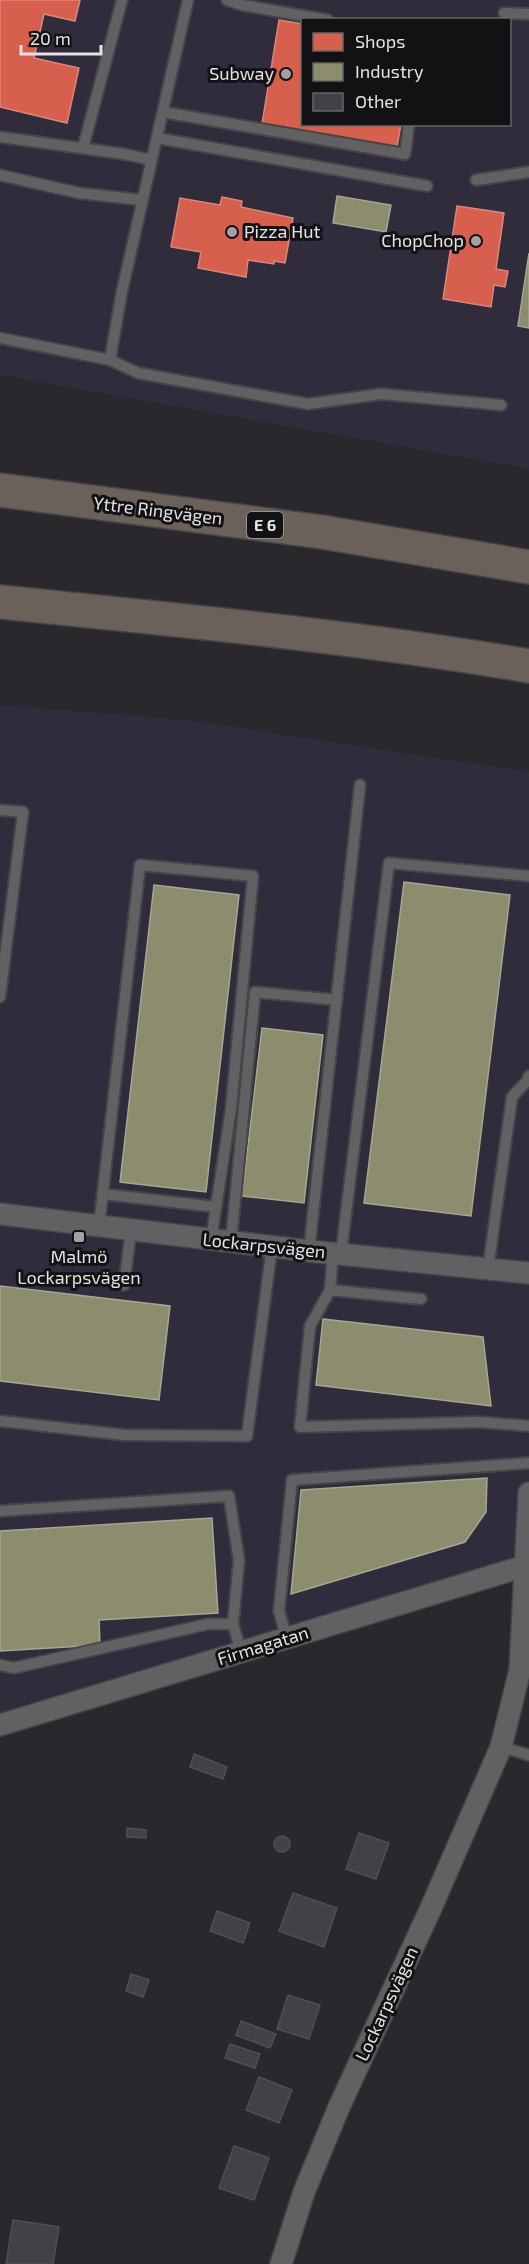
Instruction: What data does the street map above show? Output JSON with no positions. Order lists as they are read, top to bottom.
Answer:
{
  "streets": {
    "highway": ["Yttre Ringvägen", "E 6"],
    "street": ["Lockarpsvägen", "Firmagatan"]
  },
  "crossings": [
    ["Lockarpsvägen", "Firmagatan"]
  ],
  "places": {
    "other": ["Subway", "Pizza Hut", "ChopChop"],
    "transit": ["Malmö Lockarpsvägen"]
  },
  "legend": ["Shops", "Industry", "Other"],
  "scale_bar": "20 m"
}
